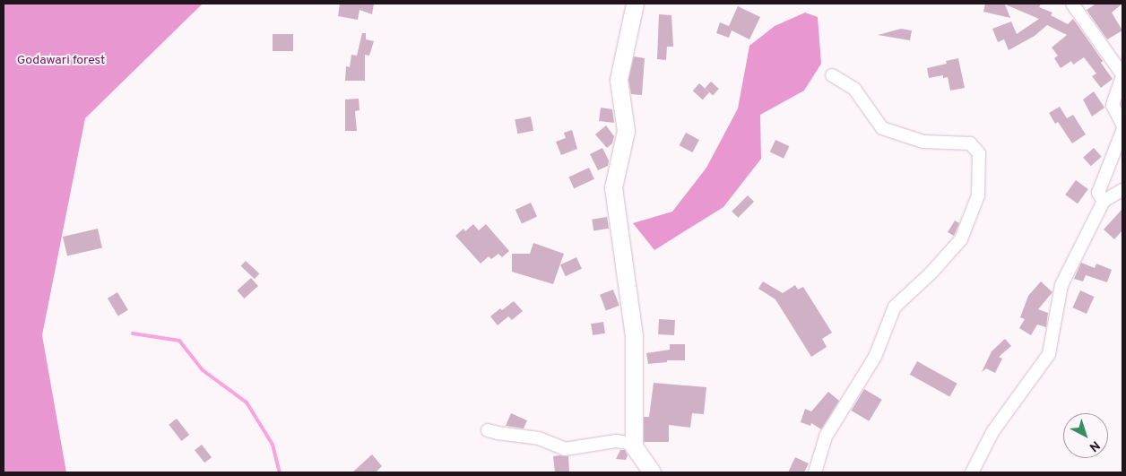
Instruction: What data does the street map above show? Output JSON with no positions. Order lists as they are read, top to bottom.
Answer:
{
  "parks": ["Godawari forest"],
  "north": "bottom right"
}
